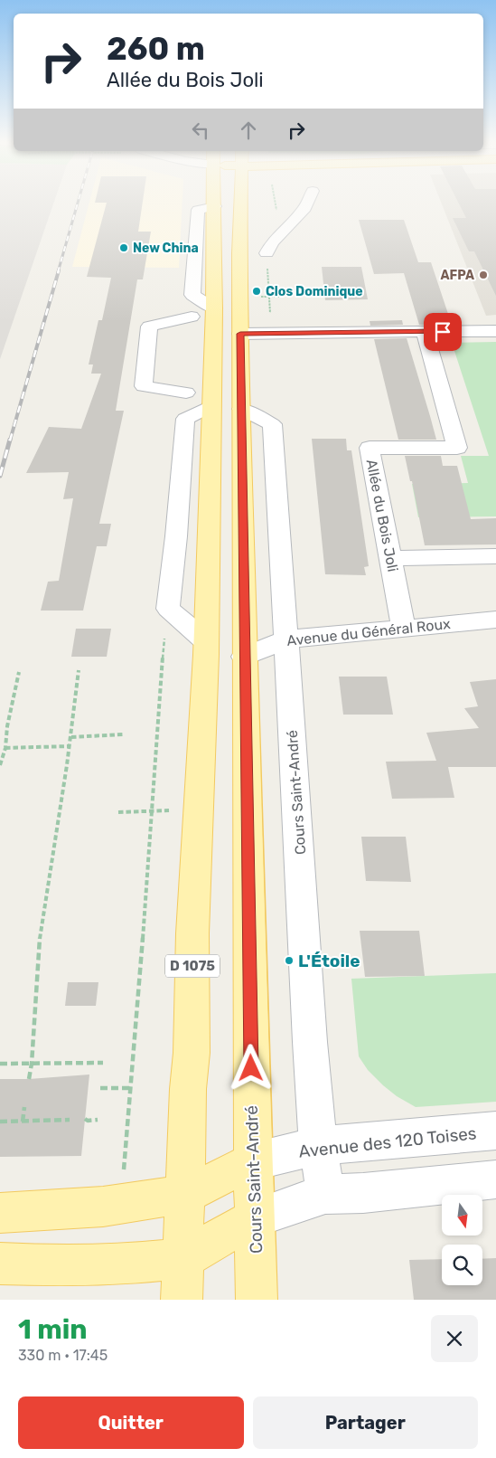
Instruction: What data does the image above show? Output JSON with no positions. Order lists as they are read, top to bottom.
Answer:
{
  "streets": {
    "main road": ["Cours Saint-André", "D 1075"],
    "street": ["Allée du Bois Joli", "Avenue du Général Roux", "Avenue des 120 Toises"]
  },
  "crossings": [
    ["Allée du Bois Joli", "Avenue du Général Roux"],
    ["Avenue du Général Roux", "Cours Saint-André"],
    ["Cours Saint-André", "Avenue des 120 Toises"]
  ],
  "places": [
    "New China",
    "AFPA",
    "Clos Dominique",
    "L'Étoile"
  ],
  "north": "bottom",
  "page": {
    "turn": ["260 m", "Allée du Bois Joli"],
    "heading": ["1 min", "330 m · 17:45"],
    "buttons": ["Quitter", "Partager"]
  }
}
